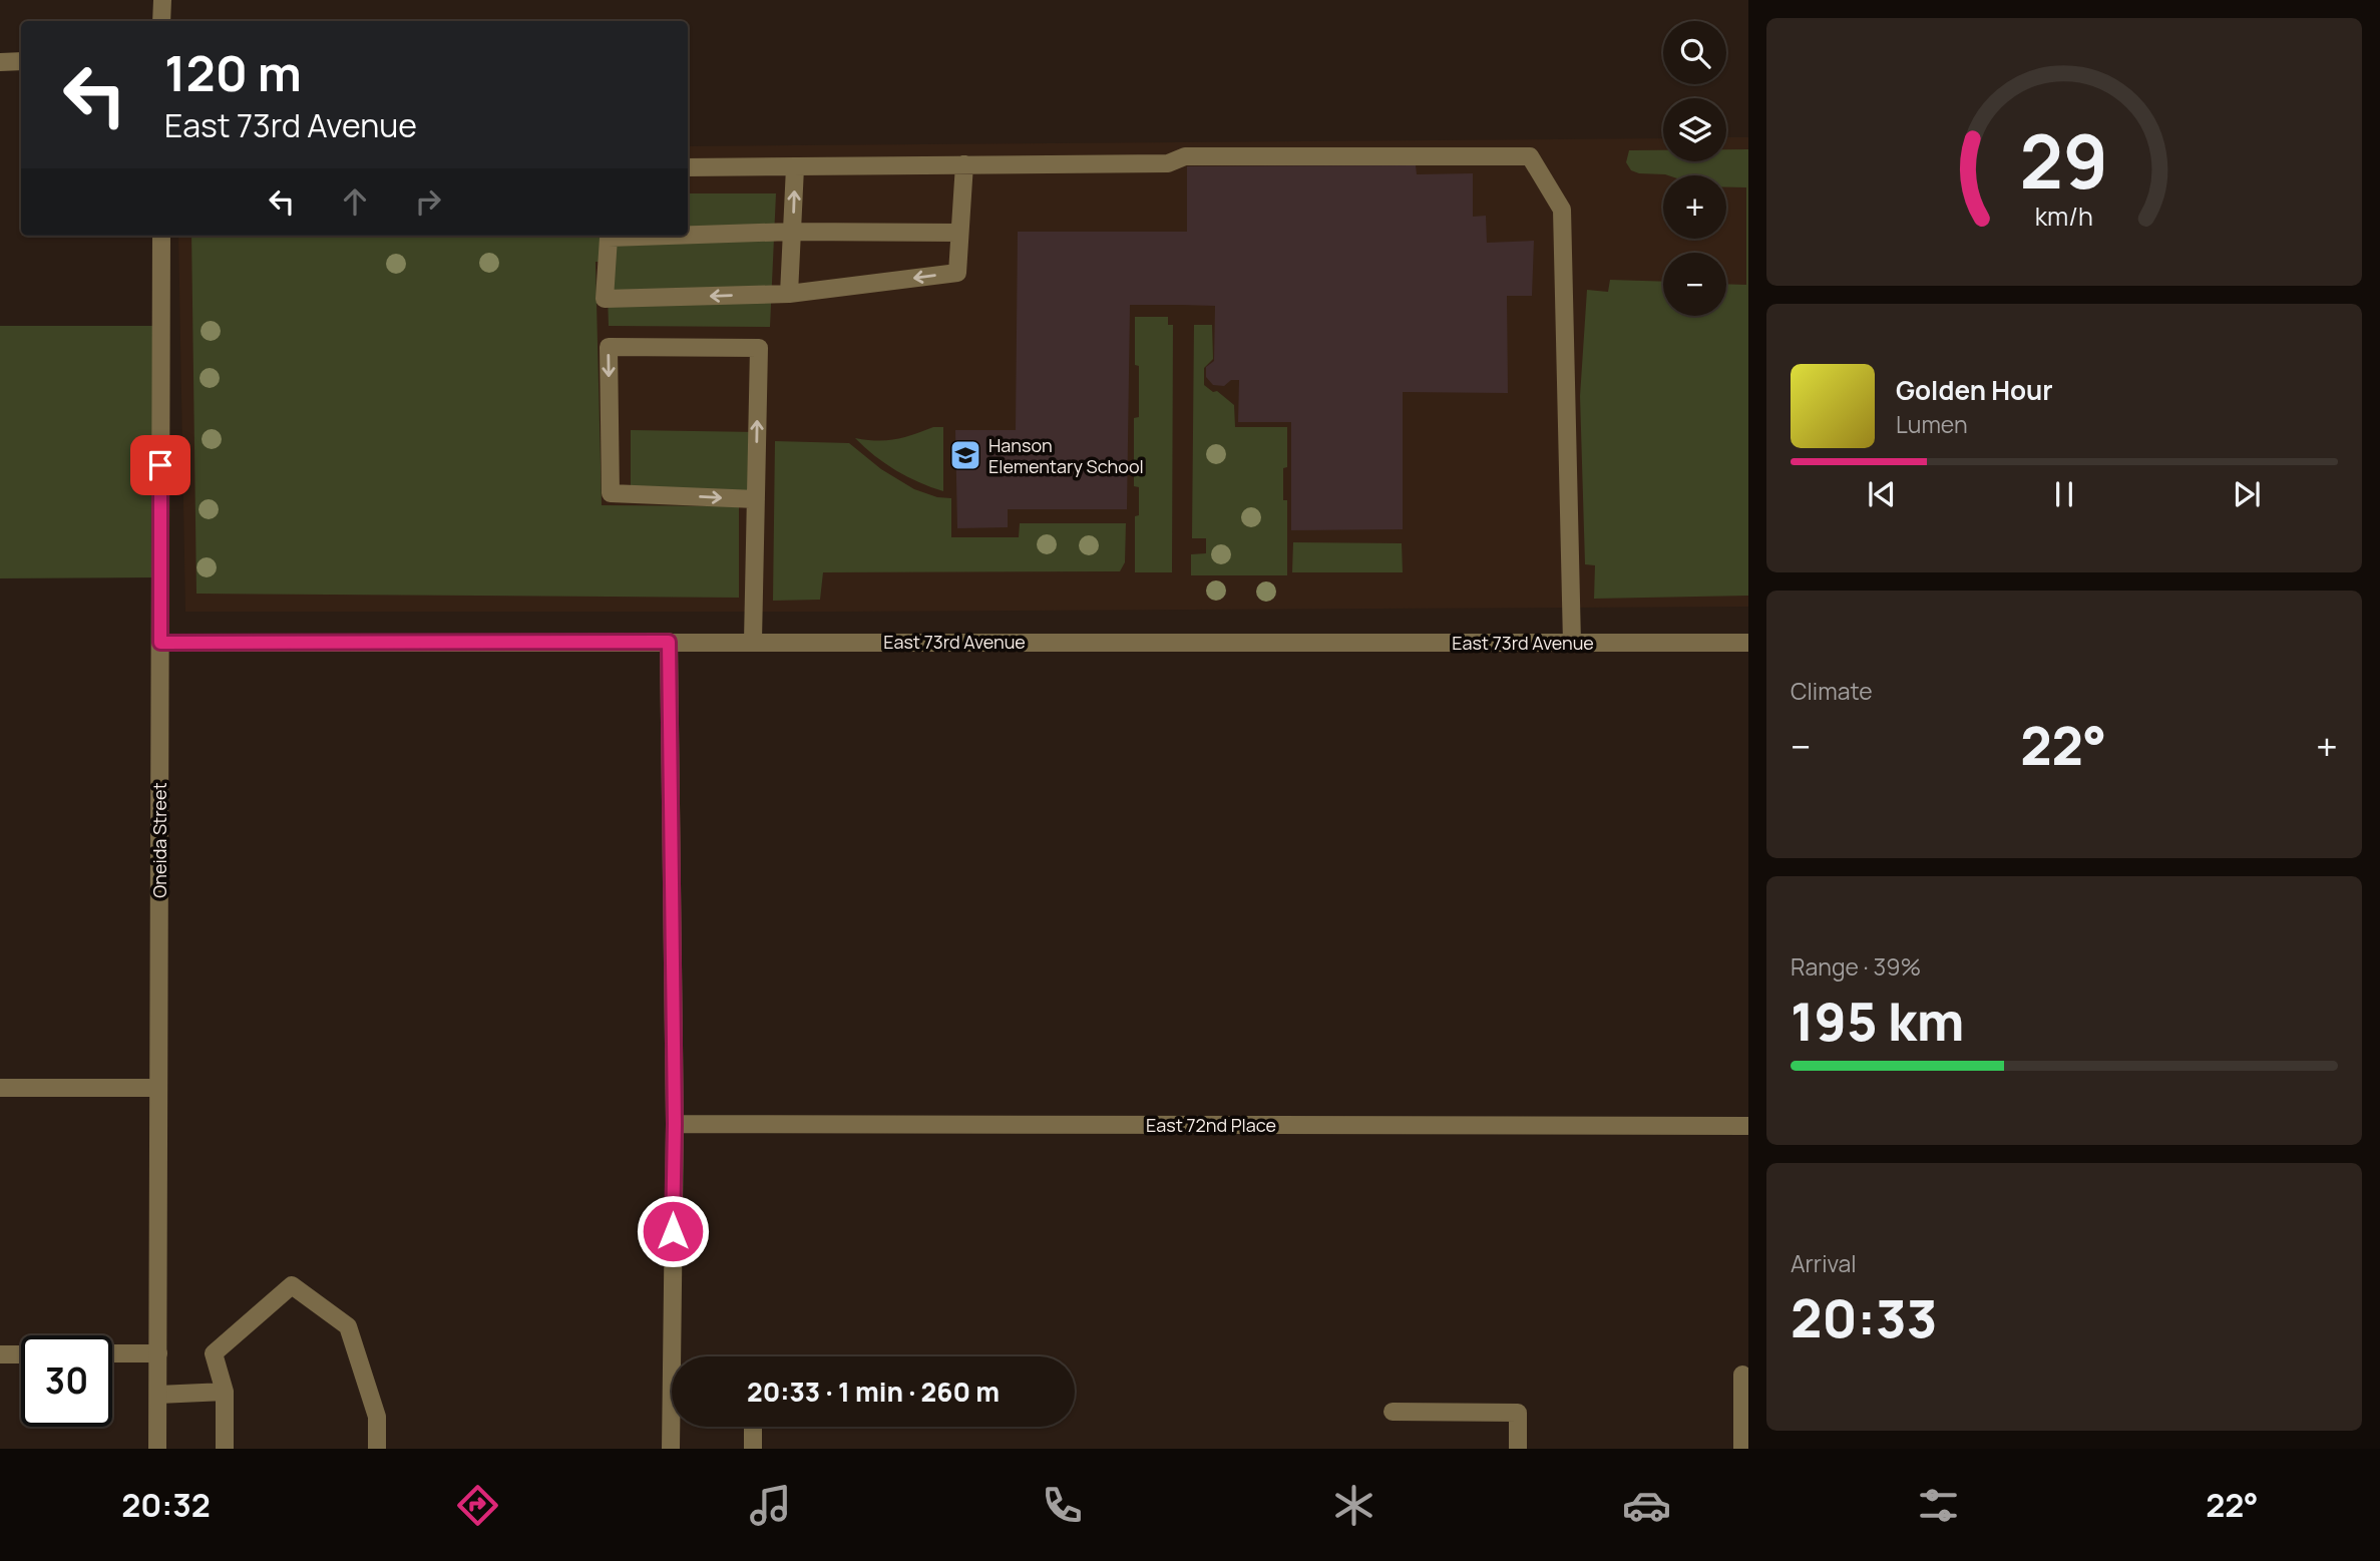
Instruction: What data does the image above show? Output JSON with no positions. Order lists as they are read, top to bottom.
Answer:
{
  "streets": {
    "street": ["East 73rd Avenue", "Oneida Street", "East 72nd Place"]
  },
  "crossings": [
    ["East 73rd Avenue", "Oneida Street"]
  ],
  "places": {
    "school or university": ["Hanson Elementary School"]
  },
  "page": {
    "map_buttons": ["+", "−"],
    "turn": ["120 m", "East 73rd Avenue"],
    "song": ["Golden Hour", "Lumen"],
    "tile": [
      "Climate",
      ["Range · 39%", "195 km"],
      ["Arrival", "20:33"]
    ],
    "heat": ["−", "22°", "+"],
    "limit": "30",
    "trip": "20:33 · 1 min · 260 m",
    "tabs": ["20:32", "22°"],
    "gauge": ["29", "km/h"]
  }
}
